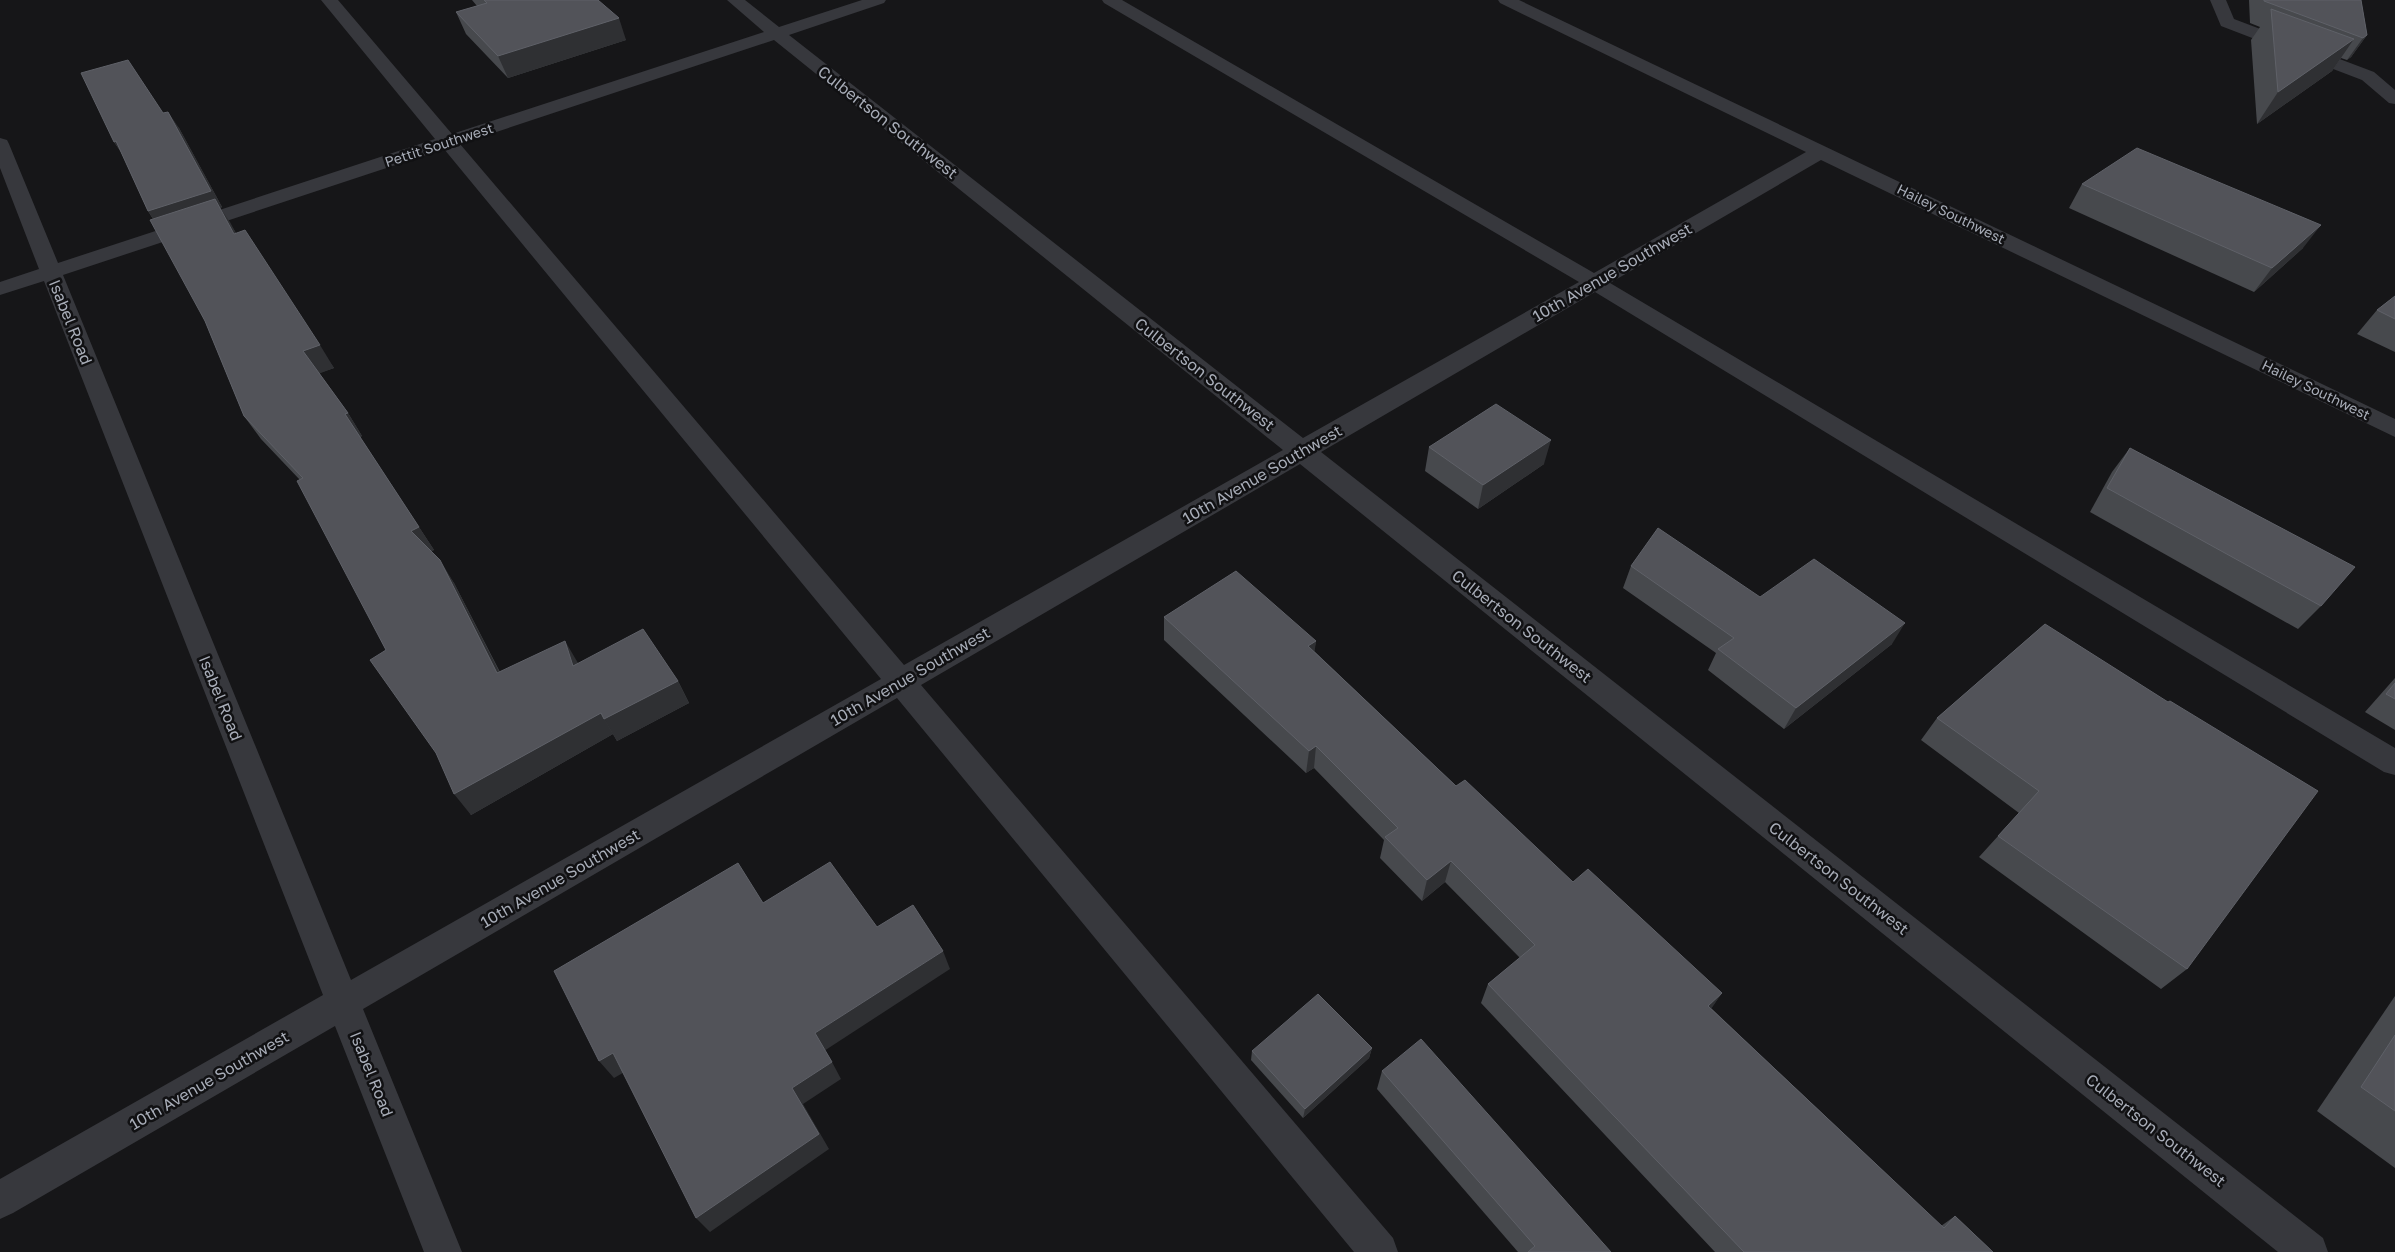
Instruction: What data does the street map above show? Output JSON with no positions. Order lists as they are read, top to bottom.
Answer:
{
  "streets": {
    "street": [
      "Culbertson Southwest",
      "Pettit Southwest",
      "Hailey Southwest",
      "10th Avenue Southwest",
      "Isabel Road"
    ]
  },
  "crossings": [
    ["Culbertson Southwest", "Pettit Southwest"],
    ["Culbertson Southwest", "10th Avenue Southwest"],
    ["Pettit Southwest", "Isabel Road"],
    ["Hailey Southwest", "10th Avenue Southwest"],
    ["10th Avenue Southwest", "Isabel Road"]
  ]
}
